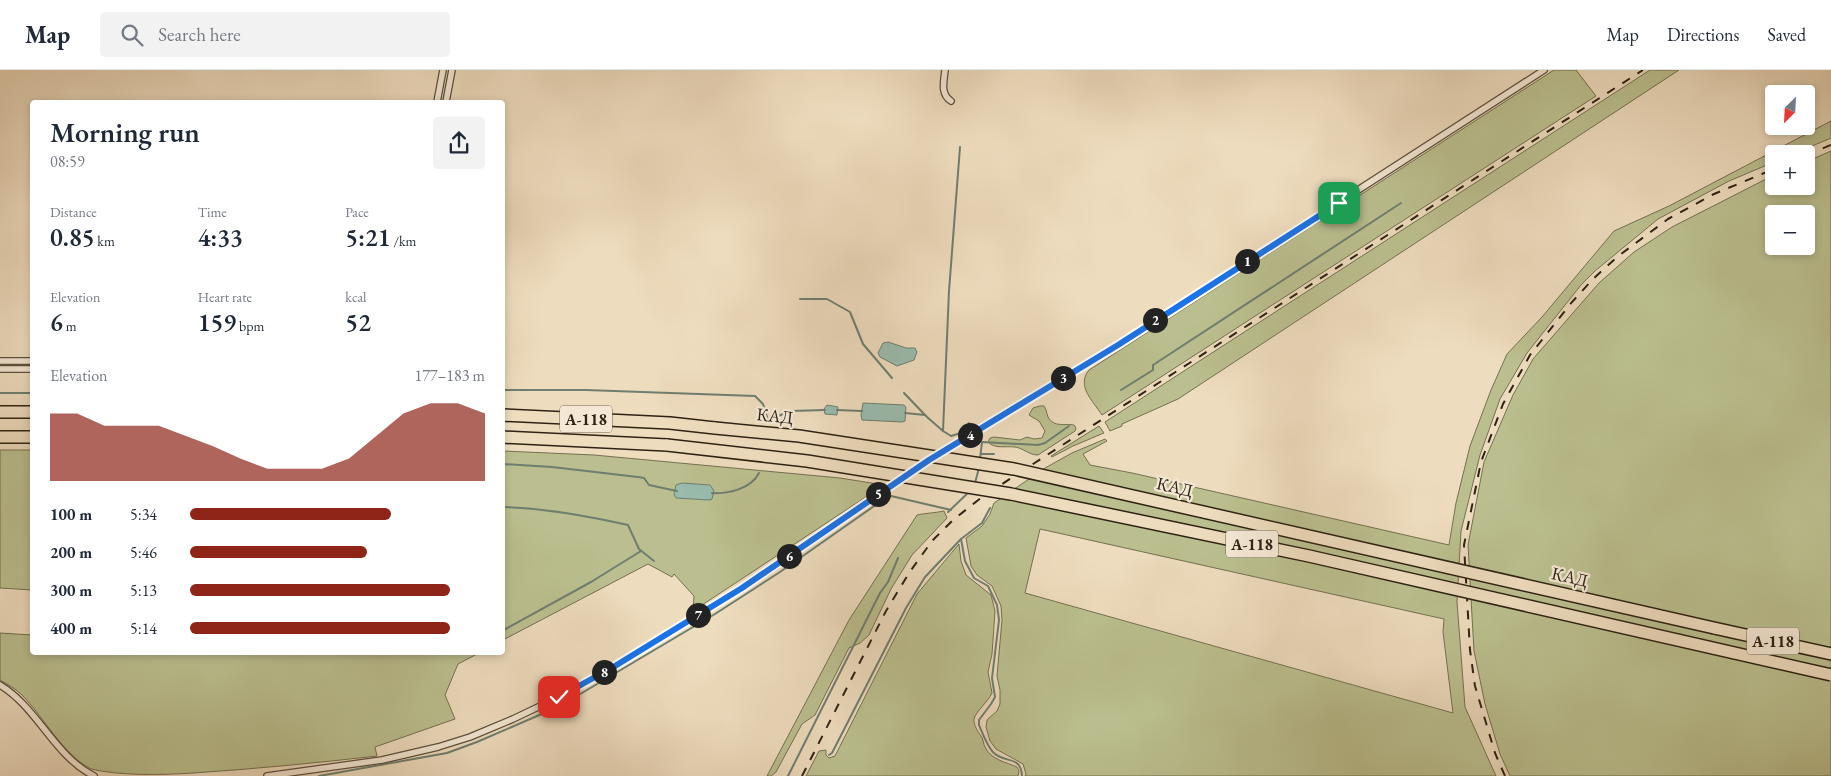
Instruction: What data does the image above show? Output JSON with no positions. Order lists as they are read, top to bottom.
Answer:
{
  "streets": {
    "highway": ["КАД", "А-118"]
  },
  "north": "bottom left",
  "page": {
    "header": "Map",
    "search": "Search here",
    "nav": ["Map", "Directions", "Saved"],
    "map_buttons": ["+", "−"],
    "heading": ["Morning run", "08:59"],
    "stats": [
      ["Distance", "0.85 km"],
      ["Time", "4:33"],
      ["Pace", "5:21 /km"],
      ["Elevation", "6 m"],
      ["Heart rate", "159 bpm"],
      ["kcal", "52"]
    ],
    "pins": [
      "1",
      "2",
      "3",
      "4",
      "5",
      "6",
      "7",
      "8"
    ],
    "chart": ["Elevation", "177–183 m"],
    "list": [
      {
        "name": "100 m",
        "note": "5:34"
      },
      {
        "name": "200 m",
        "note": "5:46"
      },
      {
        "name": "300 m",
        "note": "5:13"
      },
      {
        "name": "400 m",
        "note": "5:14"
      }
    ]
  }
}
